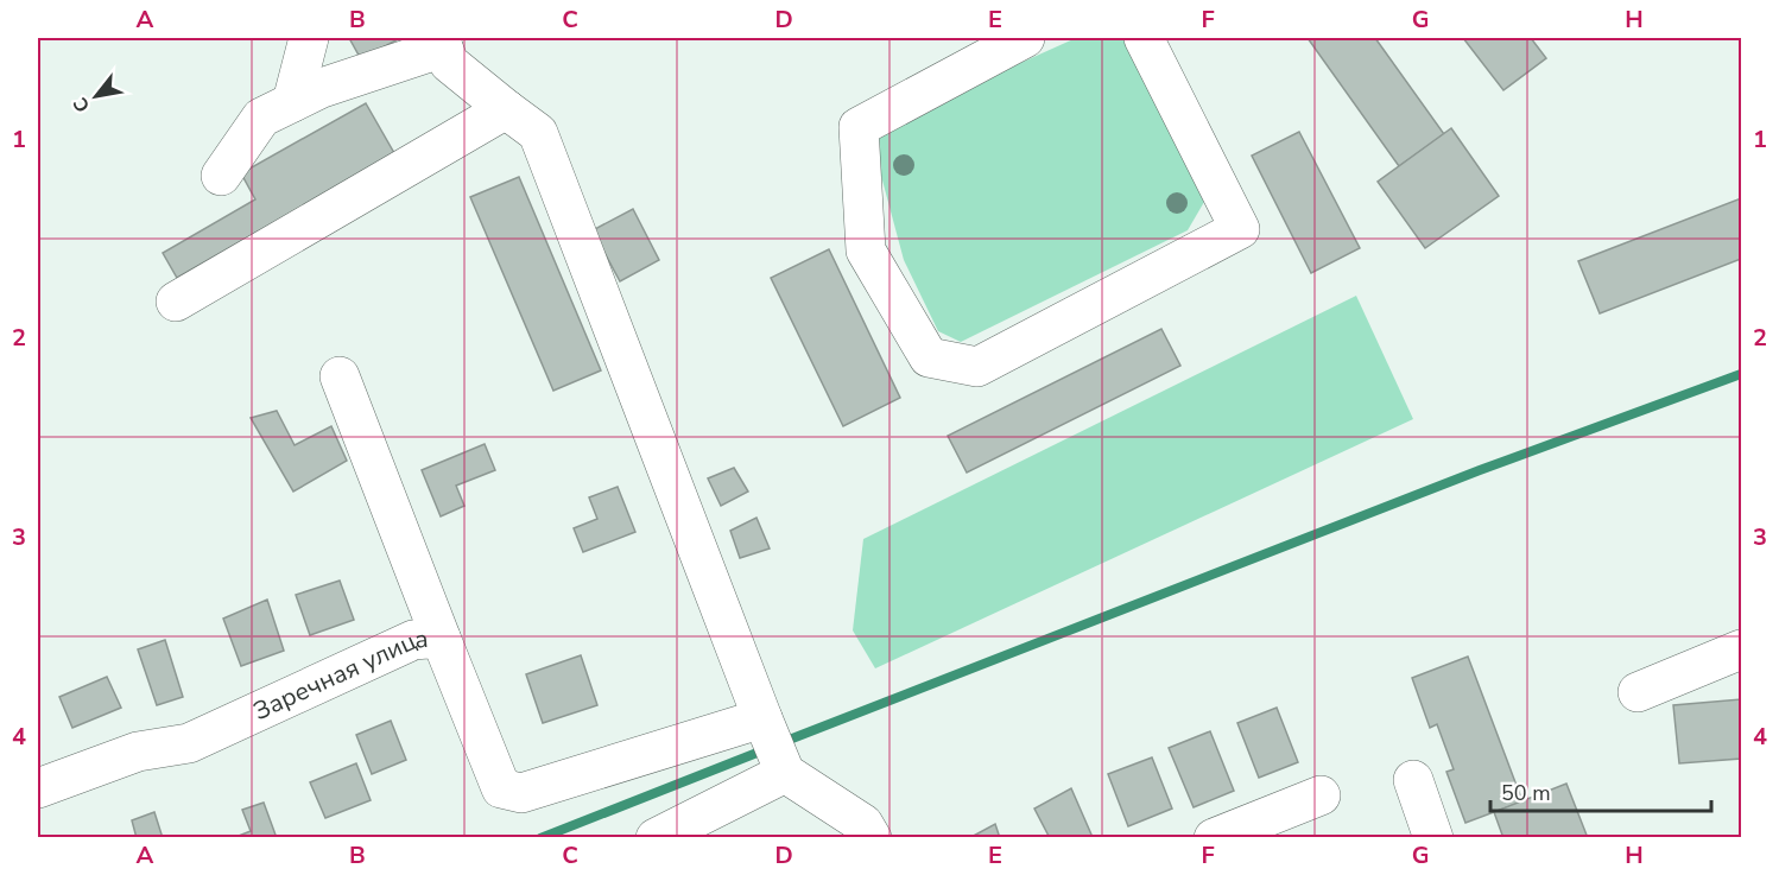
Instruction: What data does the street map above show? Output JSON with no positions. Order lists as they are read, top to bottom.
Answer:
{
  "streets": {
    "street": ["Заречная улица"]
  },
  "scale_bar": "50 m",
  "north": "bottom left",
  "grid": {
    "columns": [
      "A",
      "B",
      "C",
      "D",
      "E",
      "F",
      "G",
      "H"
    ],
    "rows": [
      "1",
      "2",
      "3",
      "4"
    ]
  }
}
